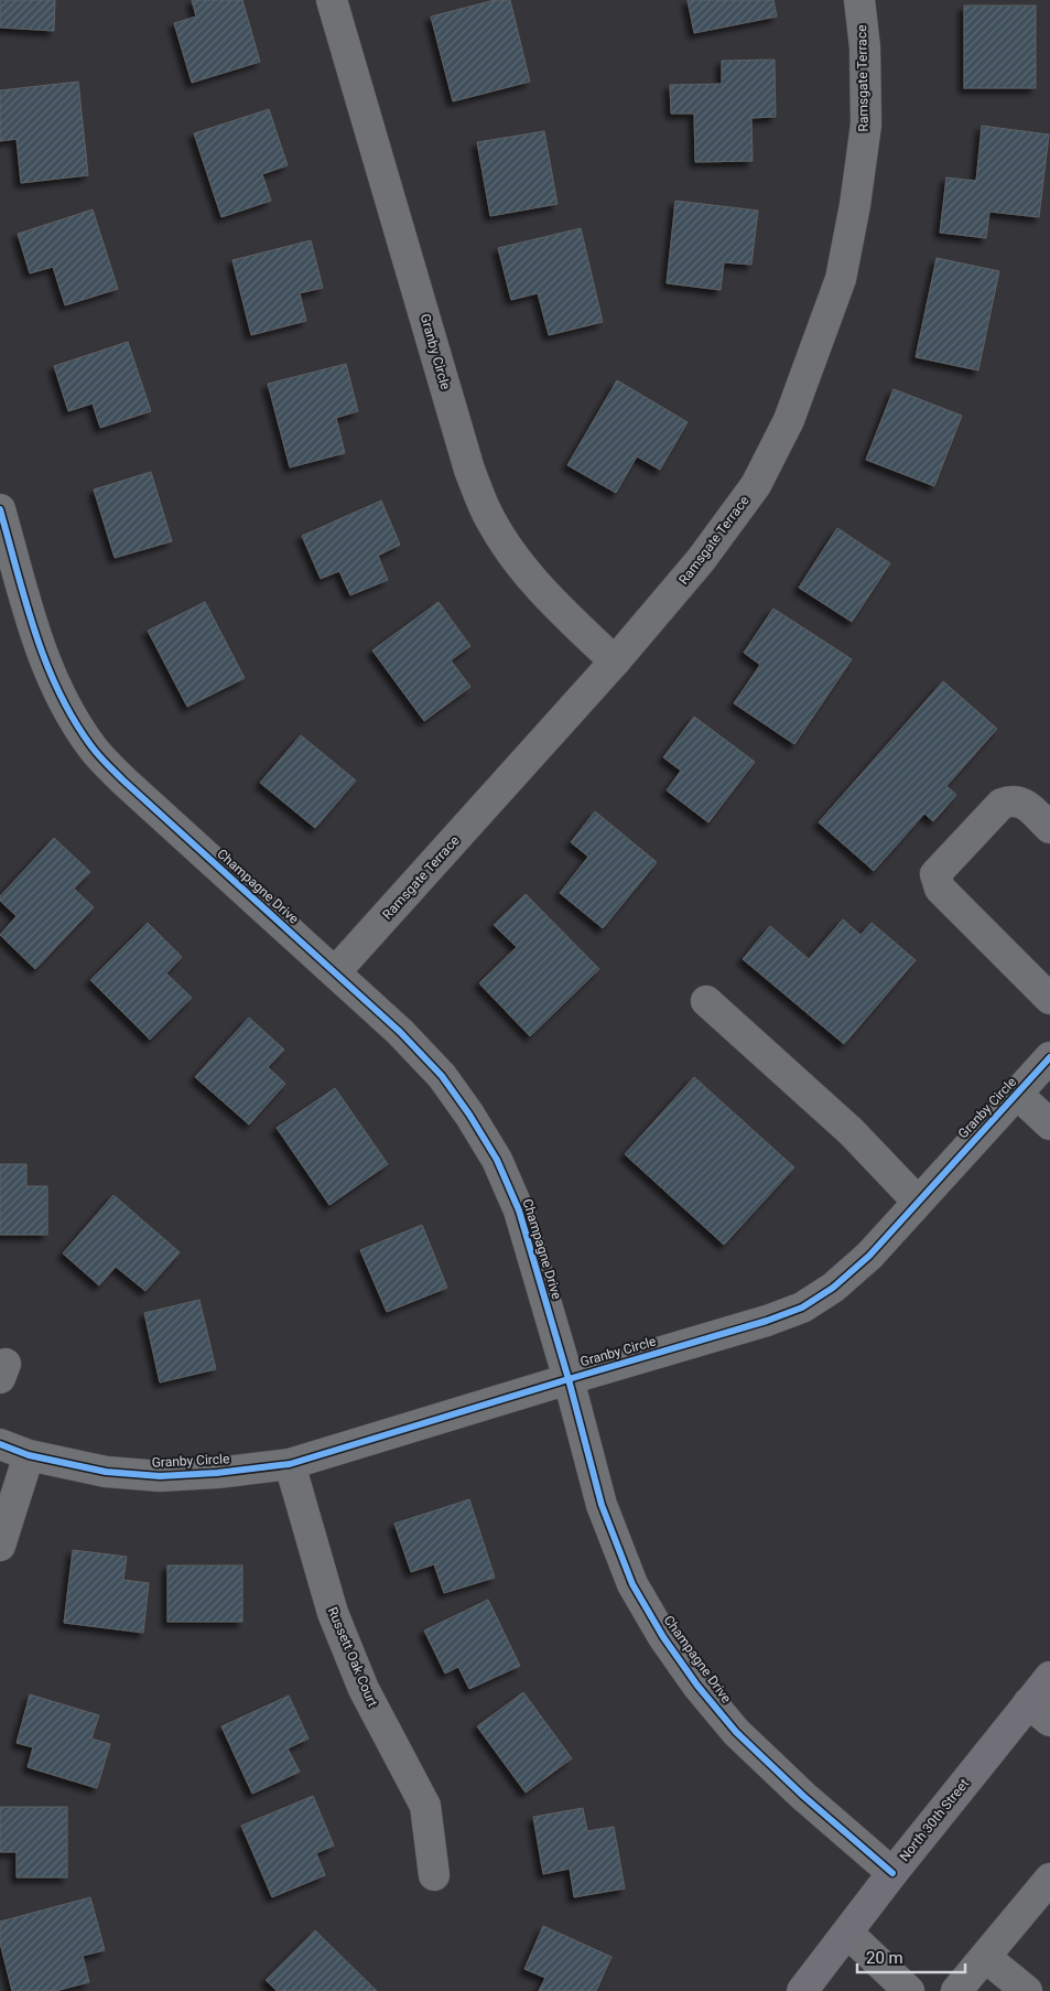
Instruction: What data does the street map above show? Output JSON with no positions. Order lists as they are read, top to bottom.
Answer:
{
  "streets": {
    "main road": ["North 30th Street"],
    "street": [
      "Ramsgate Terrace",
      "Granby Circle",
      "Champagne Drive",
      "Russett Oak Court"
    ]
  },
  "crossings": [
    ["Ramsgate Terrace", "Granby Circle"],
    ["Ramsgate Terrace", "Champagne Drive"],
    ["Granby Circle", "Champagne Drive"],
    ["Granby Circle", "Russett Oak Court"],
    ["Champagne Drive", "North 30th Street"]
  ],
  "scale_bar": "20 m"
}
